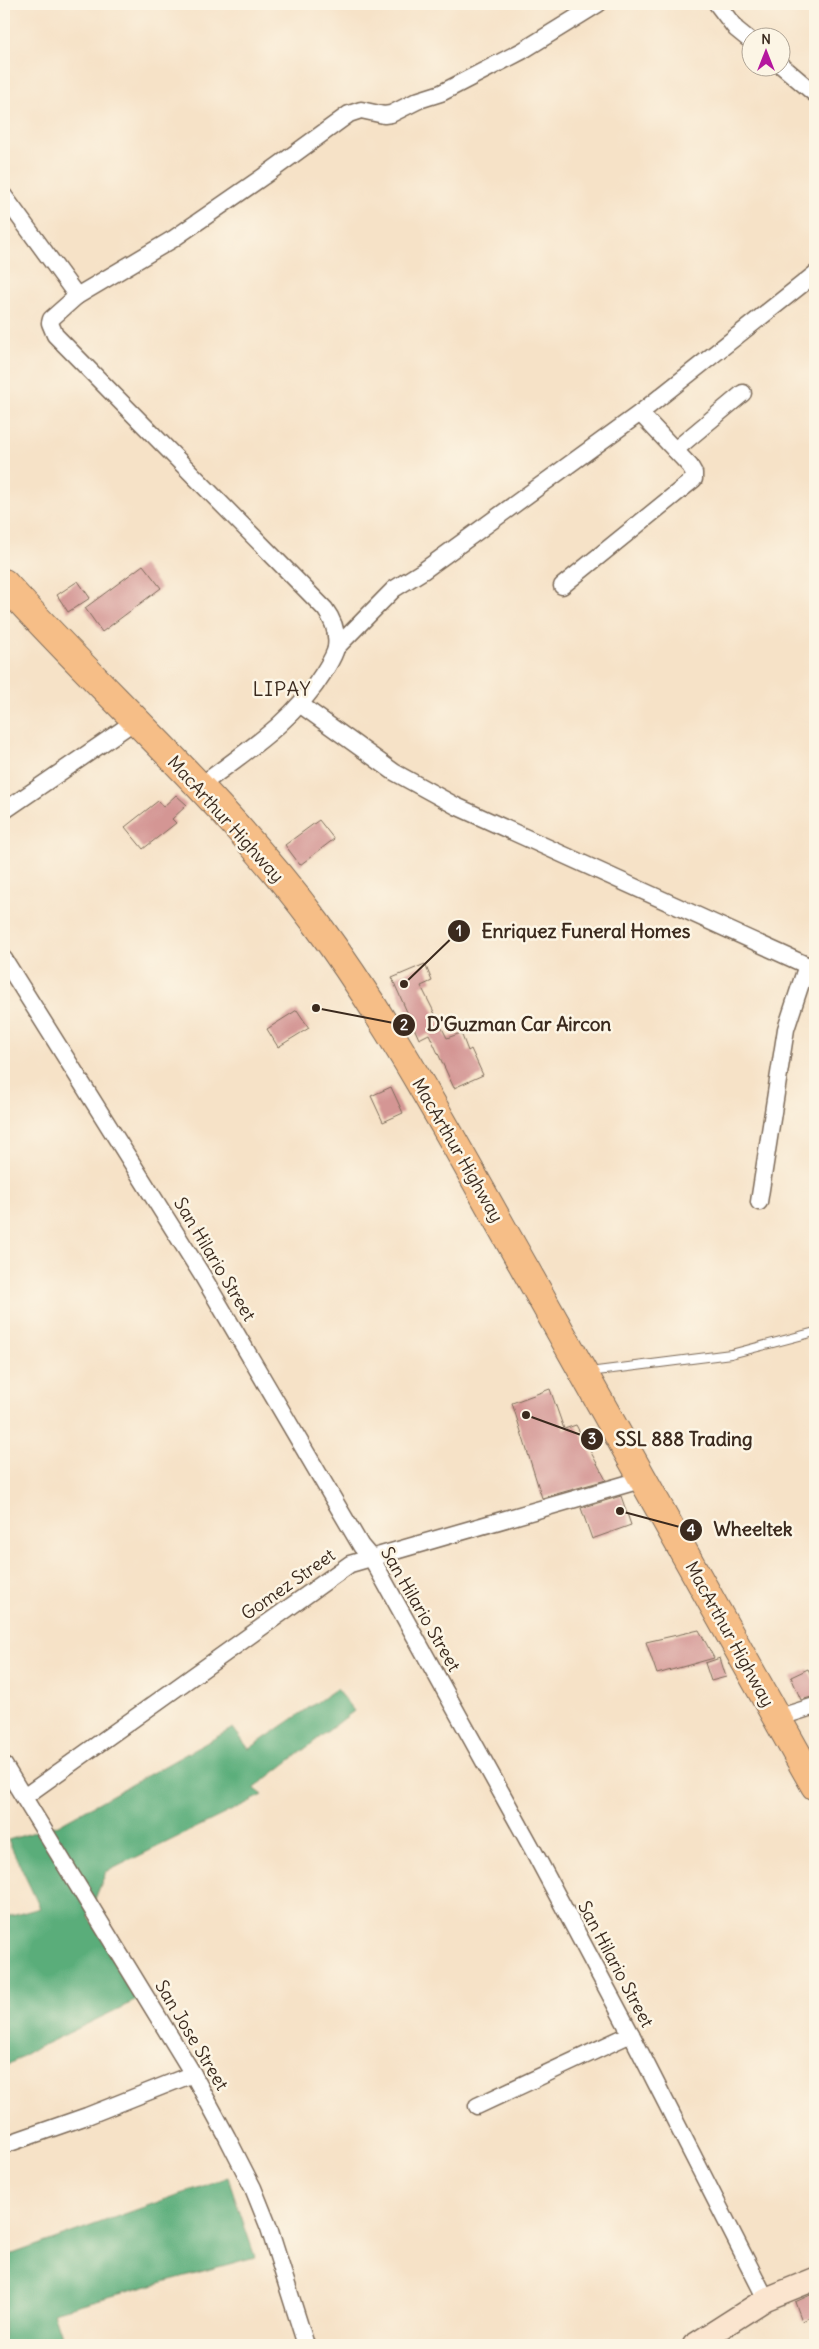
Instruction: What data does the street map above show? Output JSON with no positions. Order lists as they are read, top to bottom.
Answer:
{
  "streets": {
    "highway": ["MacArthur Highway"],
    "street": ["San Hilario Street", "Gomez Street", "San Jose Street"]
  },
  "crossings": [
    ["MacArthur Highway", "Gomez Street"],
    ["San Hilario Street", "Gomez Street"],
    ["Gomez Street", "San Jose Street"]
  ],
  "districts": ["LIPAY"],
  "places": [
    "Enriquez Funeral Homes",
    "D'Guzman Car Aircon",
    "SSL 888 Trading",
    "Wheeltek"
  ],
  "north": "top"
}
